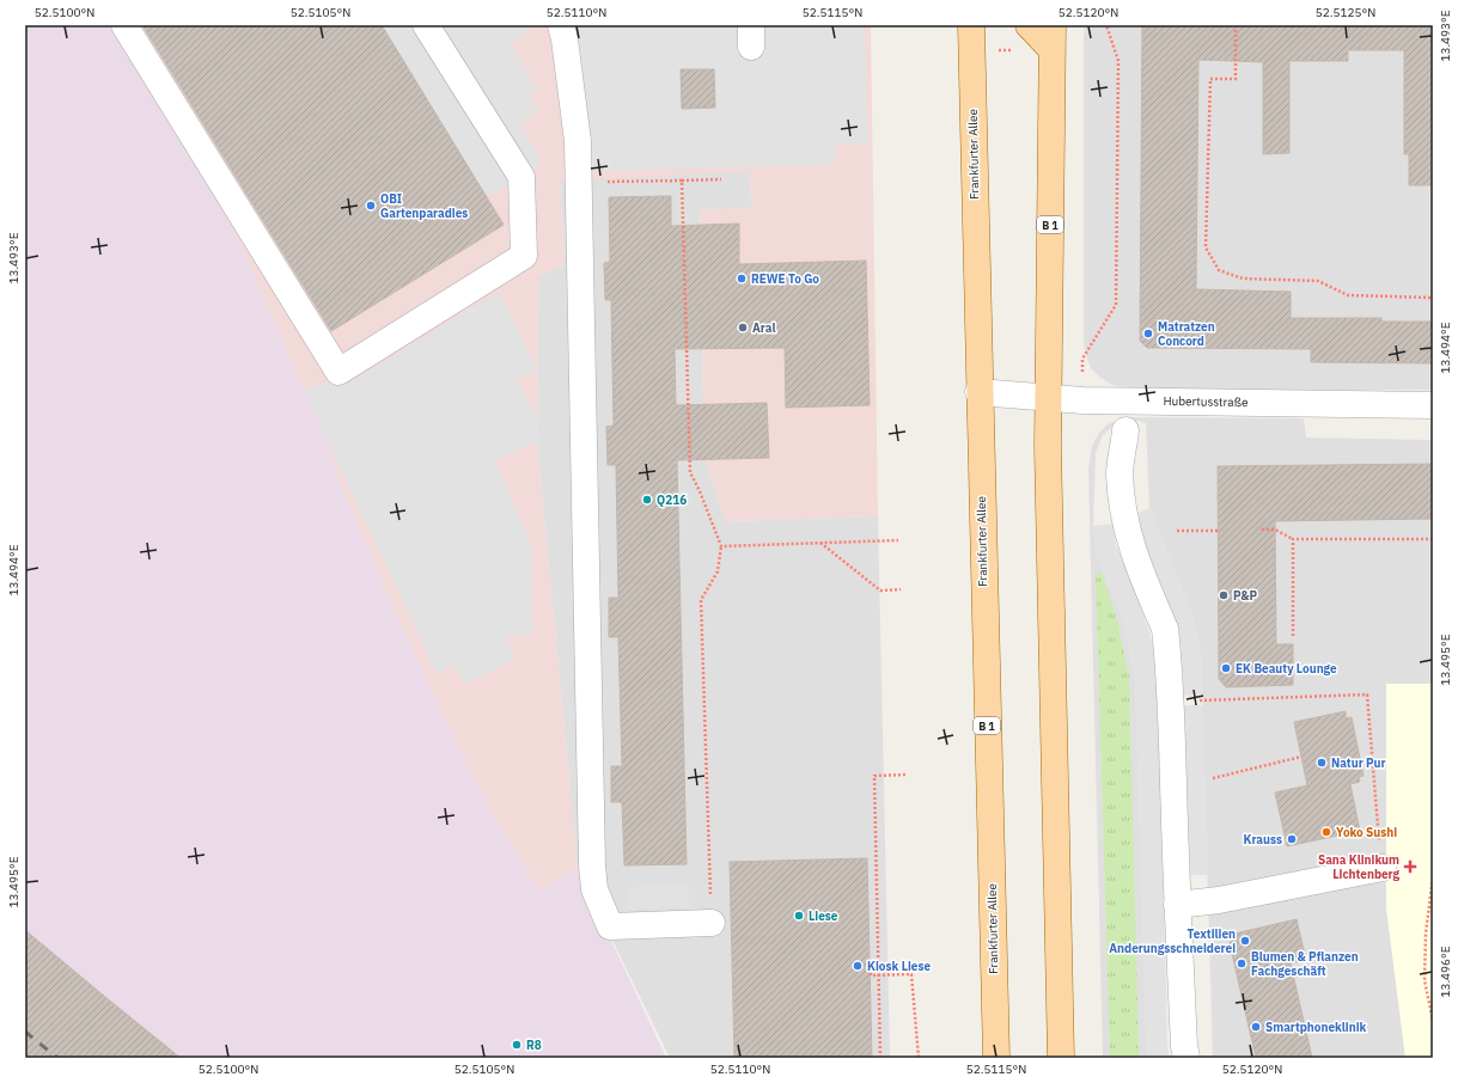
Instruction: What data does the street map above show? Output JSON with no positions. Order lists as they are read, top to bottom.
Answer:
{
  "streets": {
    "main road": ["Frankfurter Allee", "B 1"],
    "street": ["Hubertusstraße"]
  },
  "crossings": [
    ["Frankfurter Allee", "Hubertusstraße"],
    ["B 1", "Hubertusstraße"]
  ],
  "places": {
    "other": [
      "OBI Gartenparadies",
      "REWE To Go",
      "Aral",
      "Matratzen Concord",
      "Q216",
      "P&P",
      "EK Beauty Lounge",
      "Natur Pur",
      "Yoko Sushi",
      "Krauss",
      "Liese",
      "Textilien Anderungsschneiderei",
      "Blumen & Pflanzen Fachgeschäft",
      "Kiosk Liese",
      "Smartphoneklinik",
      "R8"
    ],
    "health": ["Sana Klinikum Lichtenberg"]
  },
  "coordinates": [
    "52.5100°N",
    "52.5105°N",
    "52.5110°N",
    "52.5115°N",
    "52.5120°N",
    "52.5125°N",
    "13.493°E",
    "13.494°E",
    "13.495°E",
    "13.496°E"
  ]
}
